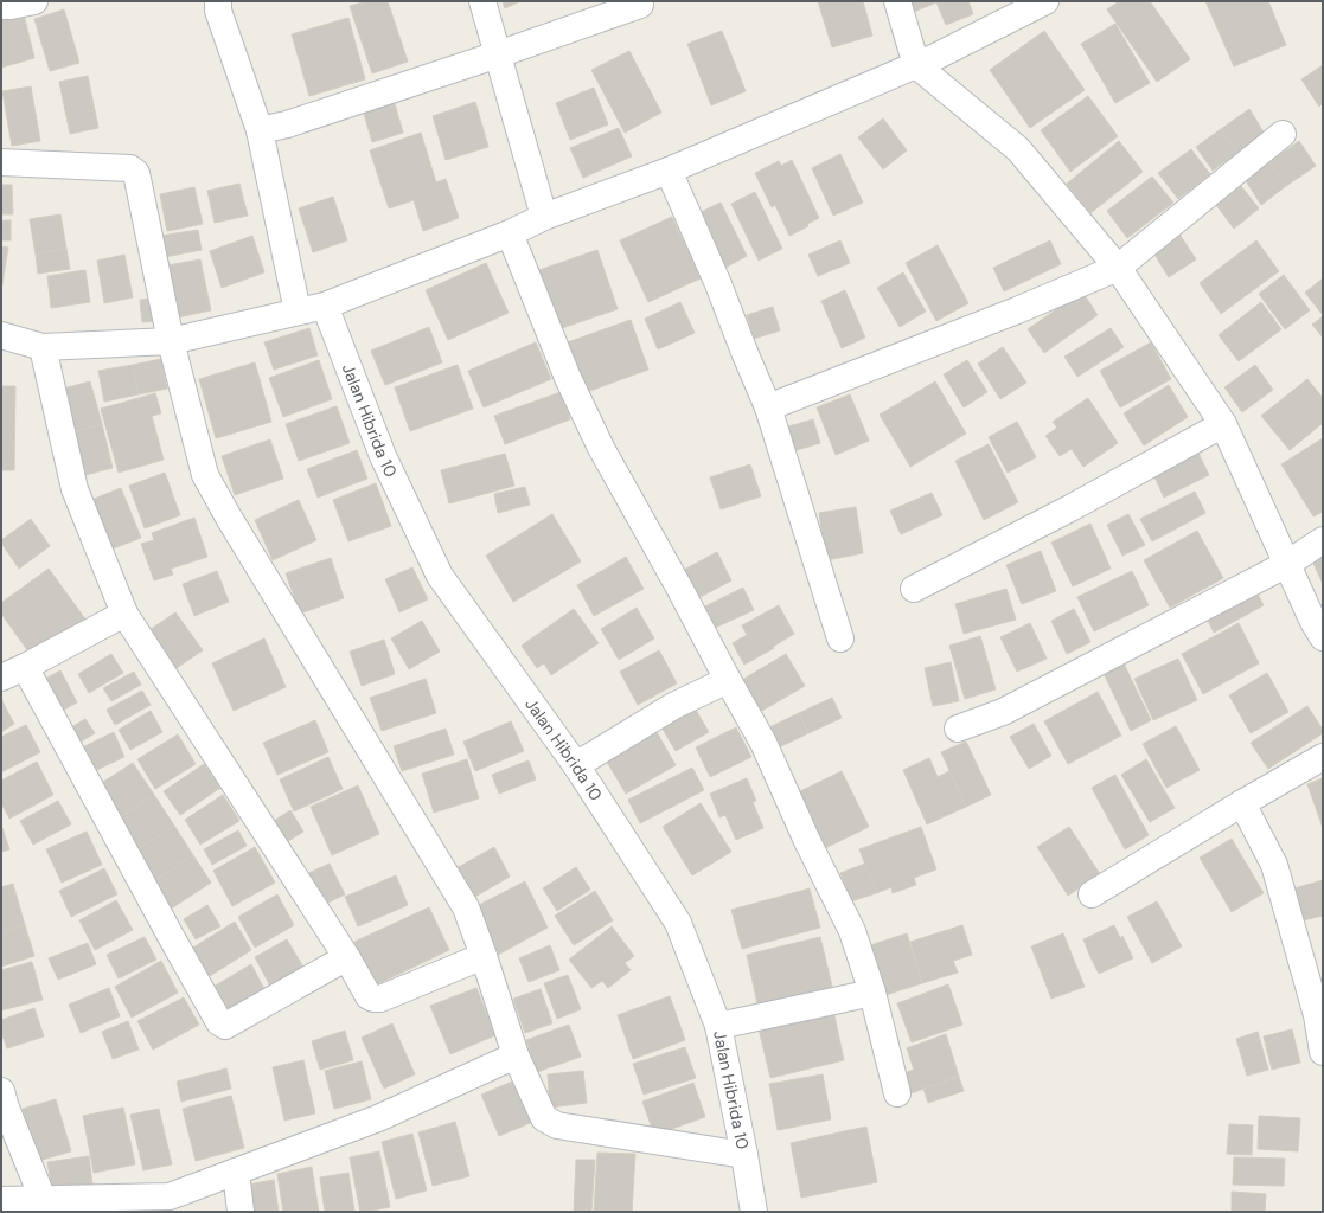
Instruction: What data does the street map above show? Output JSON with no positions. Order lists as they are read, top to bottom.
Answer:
{
  "streets": {
    "street": ["Jalan Hibrida 10"]
  }
}
